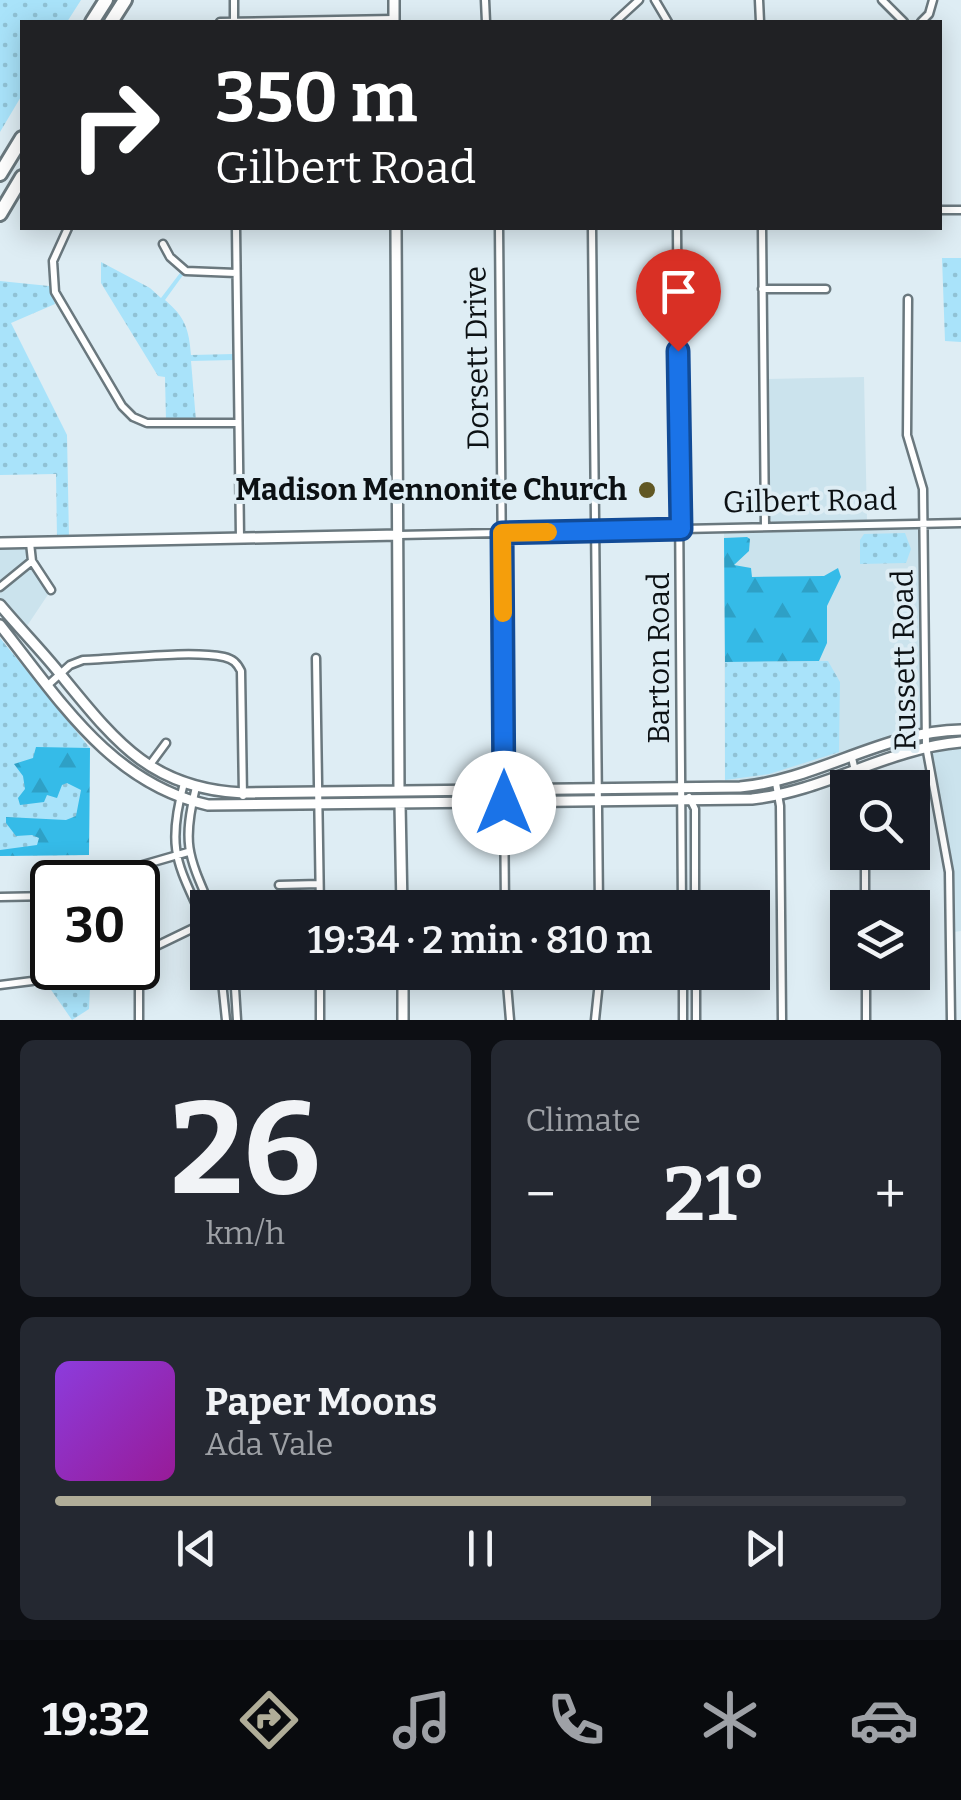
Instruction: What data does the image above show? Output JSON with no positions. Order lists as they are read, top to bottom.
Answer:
{
  "streets": {
    "main road": ["Gilbert Road"],
    "street": ["Dorsett Drive", "Barton Road", "Russett Road"]
  },
  "crossings": [
    ["Dorsett Drive", "Gilbert Road"],
    ["Gilbert Road", "Barton Road"],
    ["Gilbert Road", "Russett Road"]
  ],
  "places": ["Madison Mennonite Church"],
  "page": {
    "turn": ["350 m", "Gilbert Road"],
    "limit": "30",
    "trip": "19:34 · 2 min · 810 m",
    "tile": [
      ["26", "km/h"],
      "Climate"
    ],
    "heat": ["−", "21°", "+"],
    "song": ["Paper Moons", "Ada Vale"],
    "tabs": "19:32"
  }
}
